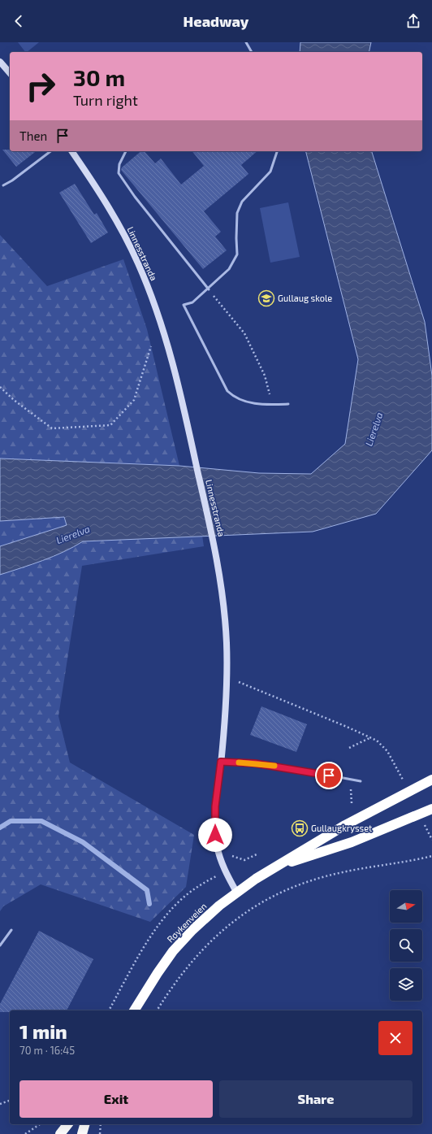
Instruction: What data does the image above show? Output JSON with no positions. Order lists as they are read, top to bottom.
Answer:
{
  "streets": {
    "highway": ["Røykenveien"],
    "street": ["Linnesstranda"]
  },
  "crossings": [
    ["Linnesstranda", "Røykenveien"]
  ],
  "water": ["Lierelva"],
  "places": {
    "school or university": ["Gullaug skole"],
    "bus stop": ["Gullaugkrysset"]
  },
  "north": "right",
  "page": {
    "header": "Headway",
    "turn": ["30 m", "Turn right"],
    "then": "Then",
    "heading": ["1 min", "70 m · 16:45"],
    "buttons": ["Exit", "Share"]
  }
}
